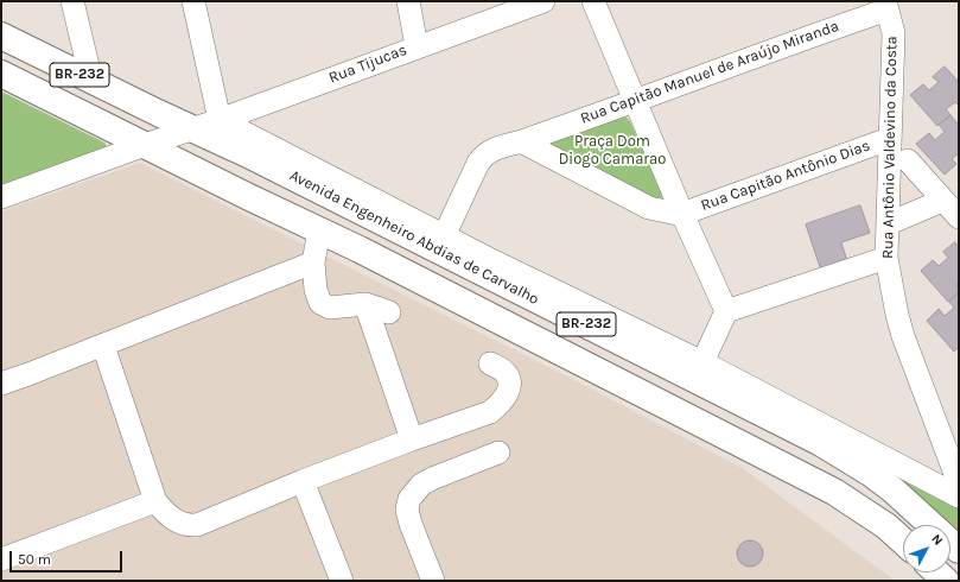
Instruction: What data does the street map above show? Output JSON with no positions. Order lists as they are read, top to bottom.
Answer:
{
  "streets": {
    "highway": ["BR-232", "Avenida Engenheiro Abdias de Carvalho"],
    "street": [
      "Rua Tijucas",
      "Rua Capitão Manuel de Araújo Miranda",
      "Rua Antônio Valdevino da Costa",
      "Rua Capitão Antônio Dias"
    ]
  },
  "crossings": [
    ["Rua Tijucas", "BR-232"],
    ["Rua Tijucas", "Avenida Engenheiro Abdias de Carvalho"],
    ["Rua Capitão Manuel de Araújo Miranda", "Rua Antônio Valdevino da Costa"],
    ["Rua Antônio Valdevino da Costa", "Rua Capitão Antônio Dias"]
  ],
  "parks": ["Praça Dom Diogo Camarao"],
  "scale_bar": "50 m",
  "north": "top right"
}
